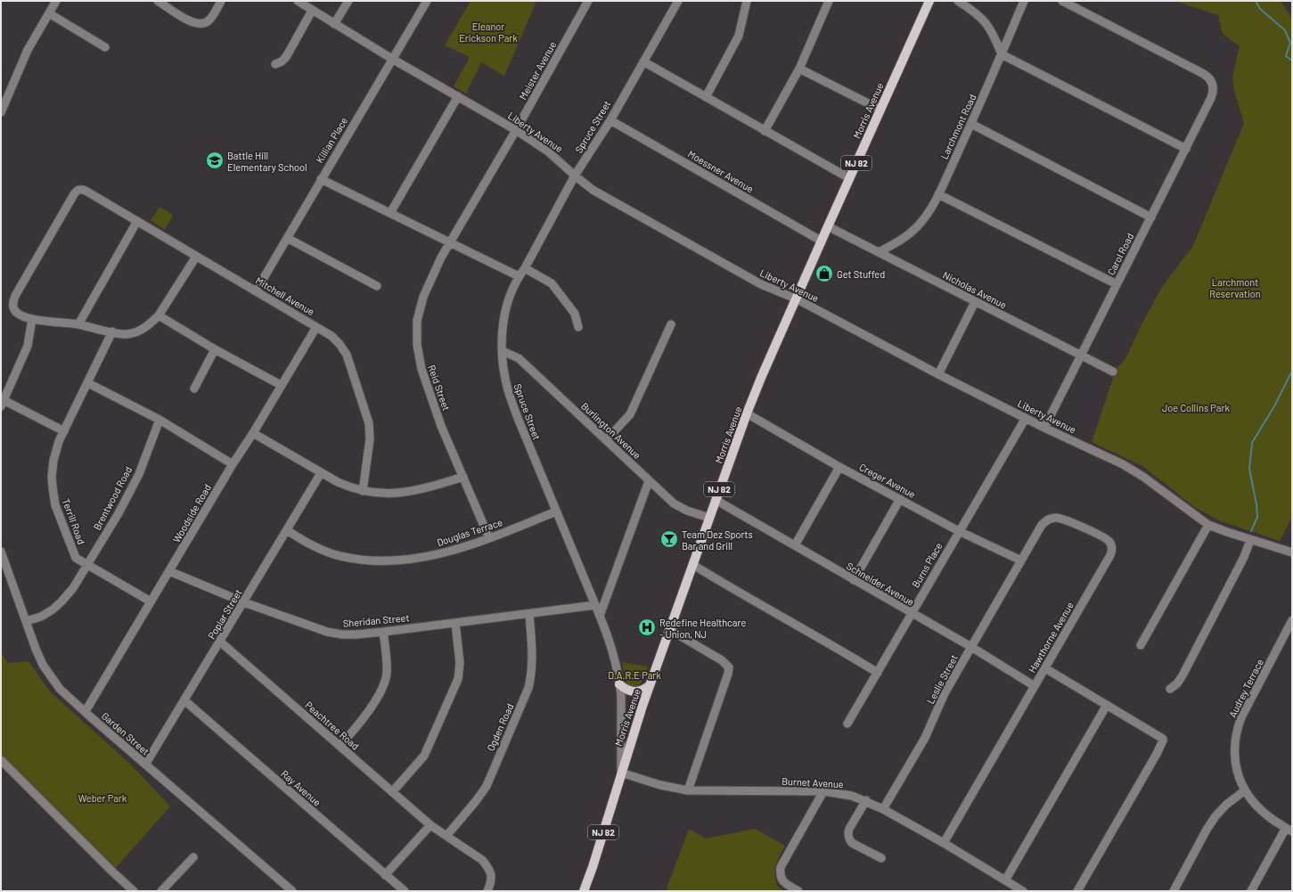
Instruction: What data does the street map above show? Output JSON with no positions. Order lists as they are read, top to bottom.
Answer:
{
  "streets": {
    "main road": ["Morris Avenue", "NJ 82"],
    "street": [
      "Meister Avenue",
      "Spruce Street",
      "Larchmont Road",
      "Liberty Avenue",
      "Killian Place",
      "Moessner Avenue",
      "Carol Road",
      "Nicholas Avenue",
      "Mitchell Avenue",
      "Reid Street",
      "Burlington Avenue",
      "Creger Avenue",
      "Brentwood Road",
      "Woodside Road",
      "Terrill Road",
      "Douglas Terrace",
      "Burns Place",
      "Schneider Avenue",
      "Poplar Street",
      "Sheridan Street",
      "Hawthorne Avenue",
      "Leslie Street",
      "Audrey Terrace",
      "Peachtree Road",
      "Ogden Road",
      "Garden Street",
      "Burnet Avenue",
      "Ray Avenue"
    ]
  },
  "crossings": [
    ["Meister Avenue", "Liberty Avenue"],
    ["Meister Avenue", "Reid Street"],
    ["Morris Avenue", "Spruce Street"],
    ["Morris Avenue", "Liberty Avenue"],
    ["Morris Avenue", "Moessner Avenue"],
    ["Morris Avenue", "Nicholas Avenue"],
    ["Morris Avenue", "Burlington Avenue"],
    ["Morris Avenue", "Creger Avenue"],
    ["Morris Avenue", "Schneider Avenue"],
    ["Morris Avenue", "Burnet Avenue"],
    ["Spruce Street", "Liberty Avenue"],
    ["Spruce Street", "Moessner Avenue"],
    ["Spruce Street", "Burlington Avenue"],
    ["Spruce Street", "Douglas Terrace"],
    ["Spruce Street", "Sheridan Street"],
    ["Spruce Street", "Burnet Avenue"],
    ["Larchmont Road", "Nicholas Avenue"],
    ["Liberty Avenue", "Killian Place"],
    ["Liberty Avenue", "Carol Road"],
    ["Liberty Avenue", "Burns Place"],
    ["Killian Place", "Mitchell Avenue"],
    ["Carol Road", "Nicholas Avenue"],
    ["Mitchell Avenue", "Woodside Road"],
    ["Reid Street", "Douglas Terrace"],
    ["Creger Avenue", "Burns Place"],
    ["Creger Avenue", "Hawthorne Avenue"],
    ["Creger Avenue", "Leslie Street"],
    ["Brentwood Road", "Terrill Road"],
    ["Brentwood Road", "Garden Street"],
    ["Woodside Road", "Terrill Road"],
    ["Woodside Road", "Sheridan Street"],
    ["Woodside Road", "Garden Street"],
    ["Douglas Terrace", "Poplar Street"],
    ["Burns Place", "Schneider Avenue"],
    ["Schneider Avenue", "Hawthorne Avenue"],
    ["Schneider Avenue", "Leslie Street"],
    ["Poplar Street", "Sheridan Street"],
    ["Poplar Street", "Peachtree Road"],
    ["Poplar Street", "Garden Street"],
    ["Poplar Street", "Ray Avenue"],
    ["Sheridan Street", "Ogden Road"],
    ["Hawthorne Avenue", "Leslie Street"],
    ["Hawthorne Avenue", "Burnet Avenue"],
    ["Leslie Street", "Burnet Avenue"],
    ["Peachtree Road", "Ogden Road"]
  ],
  "parks": [
    "Eleanor Erickson Park",
    "Larchmont Reservation",
    "Joe Collins Park",
    "D.A.R.E Park",
    "Weber Park"
  ],
  "places": {
    "school or university": ["Battle Hill Elementary School"],
    "shop": ["Get Stuffed"],
    "bar": ["Team Dez Sports Bar and Grill"],
    "hospital": ["Redefine Healthcare - Union, NJ"]
  }
}
